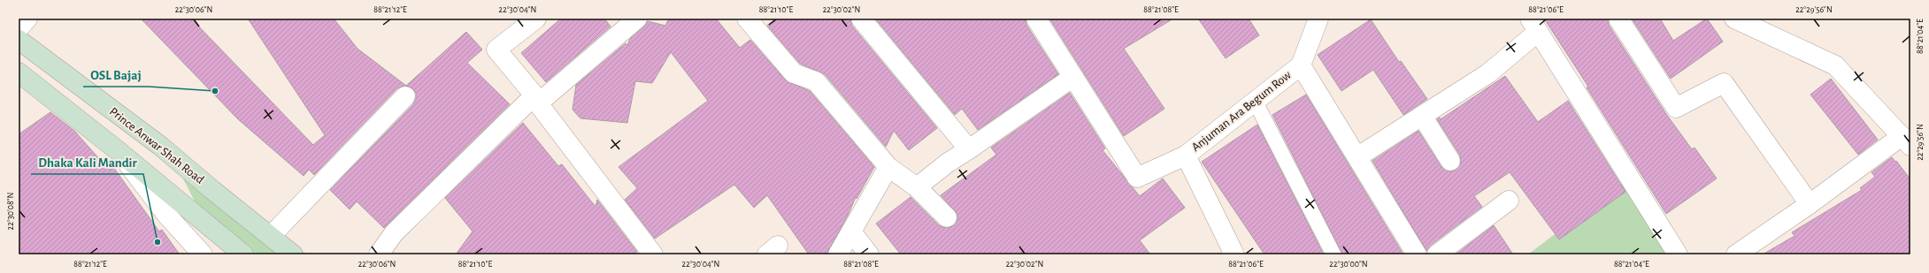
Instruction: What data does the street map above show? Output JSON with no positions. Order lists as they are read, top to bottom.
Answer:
{
  "streets": {
    "main road": ["Prince Anwar Shah Road"],
    "street": ["Anjuman Ara Begum Row"]
  },
  "places": ["OSL Bajaj", "Dhaka Kali Mandir"],
  "coordinates": [
    "22°30'06\"N",
    "88°21'12\"E",
    "22°30'04\"N",
    "88°21'10\"E",
    "22°30'02\"N",
    "88°21'08\"E",
    "88°21'06\"E",
    "22°29'56\"N",
    "88°21'04\"E",
    "22°30'08\"N",
    "22°30'00\"N"
  ]
}
